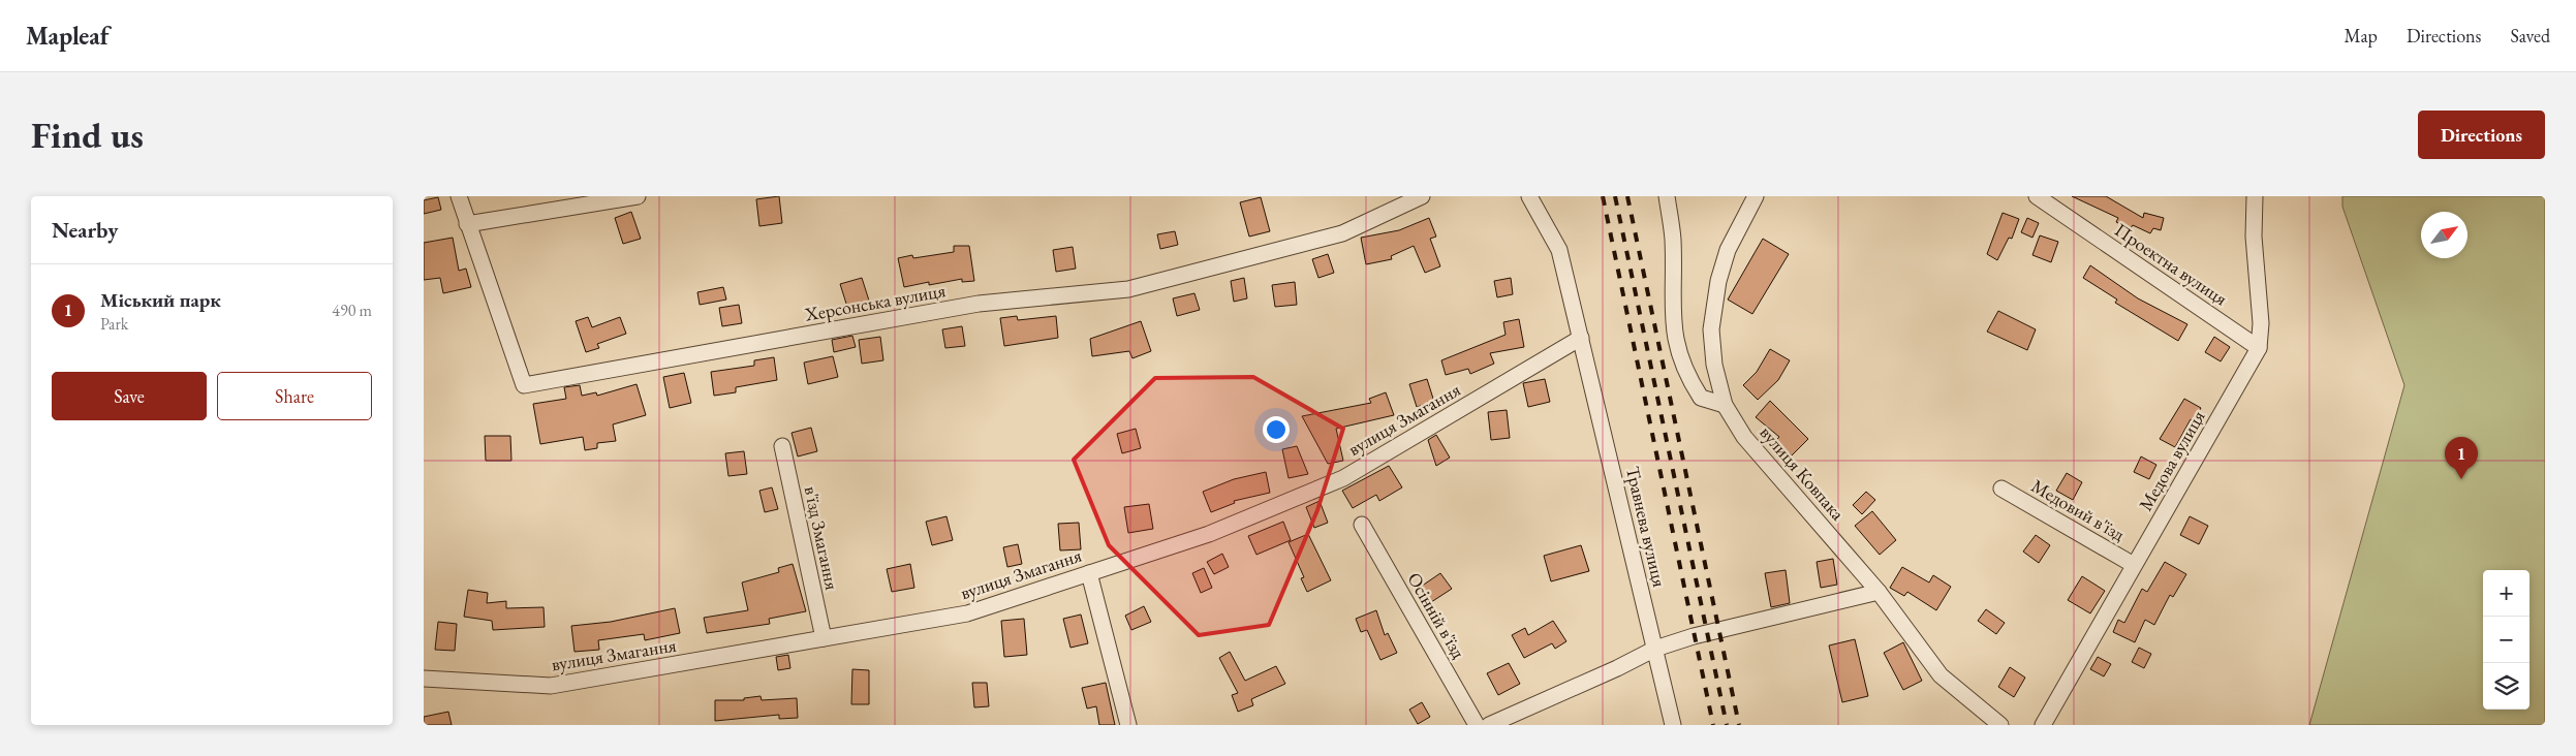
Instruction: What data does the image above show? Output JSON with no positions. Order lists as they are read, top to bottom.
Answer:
{
  "streets": {
    "street": [
      "Проектна вулиця",
      "Херсонська вулиця",
      "вулиця Змагання",
      "Медова вулиця",
      "вулиця Ковпака",
      "Медовий в'їзд",
      "Травнева вулиця",
      "в'їзд Змагання",
      "Осінній в'їзд"
    ]
  },
  "crossings": [
    ["Проектна вулиця", "Медова вулиця"],
    ["вулиця Змагання", "Травнева вулиця"],
    ["вулиця Змагання", "в'їзд Змагання"],
    ["Медова вулиця", "Медовий в'їзд"]
  ],
  "north": "top right",
  "page": {
    "header": "Mapleaf",
    "nav": ["Map", "Directions", "Saved"],
    "buttons": [
      "Directions",
      ["Save", "Share"]
    ],
    "title": "Find us",
    "heading": "Nearby",
    "list": [
      {
        "mark": "1",
        "name": "Міський парк",
        "note": "Park",
        "value": "490 m"
      }
    ],
    "pins": "1",
    "map_buttons": ["+", "−"]
  }
}
